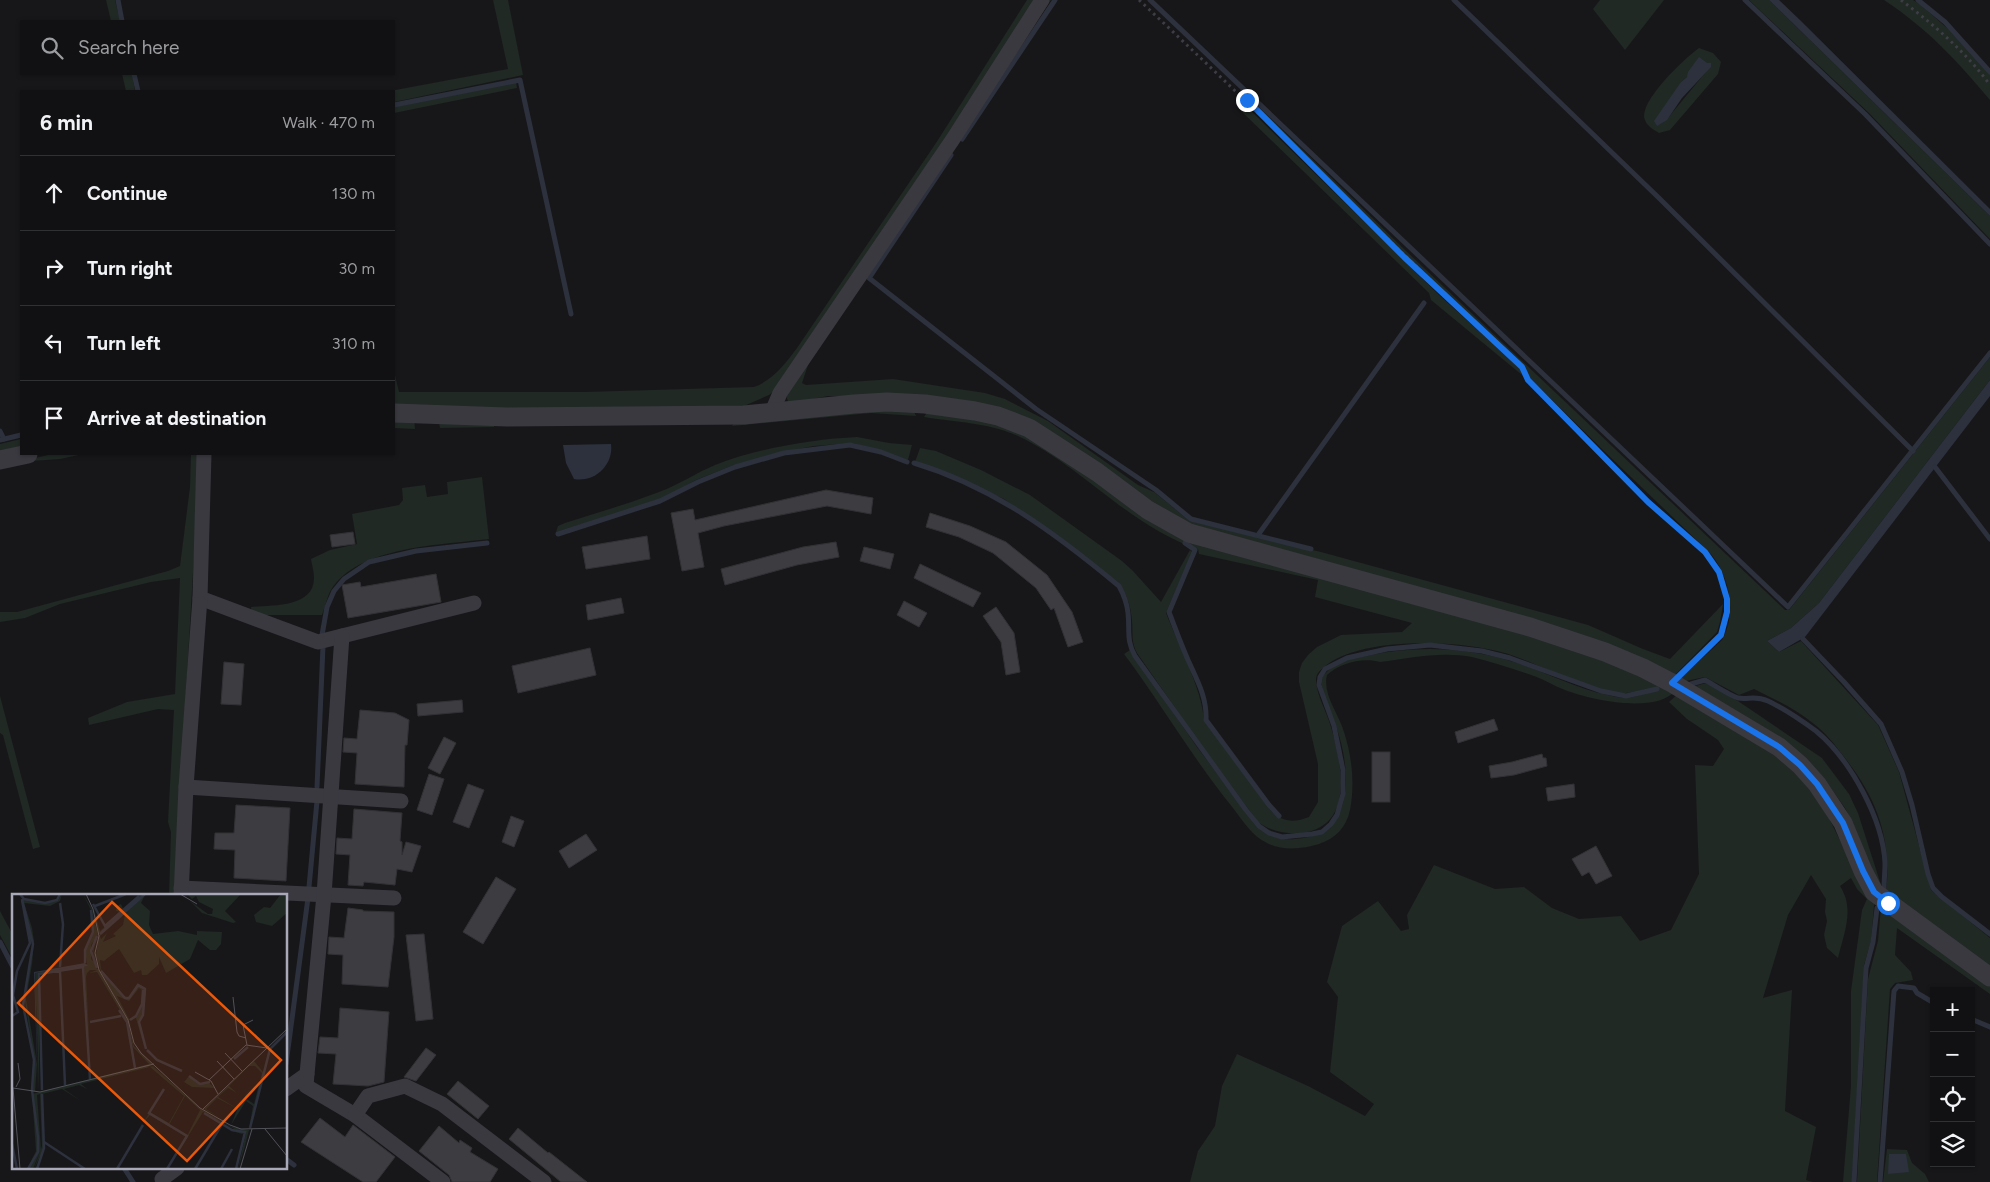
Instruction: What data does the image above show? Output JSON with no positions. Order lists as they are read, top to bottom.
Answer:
{
  "page": {
    "search": "Search here",
    "heading": ["6 min", "Walk · 470 m"],
    "list": [
      ["Continue", "130 m"],
      ["Turn right", "30 m"],
      ["Turn left", "310 m"],
      "Arrive at destination"
    ],
    "map_buttons": ["+", "−"]
  }
}
